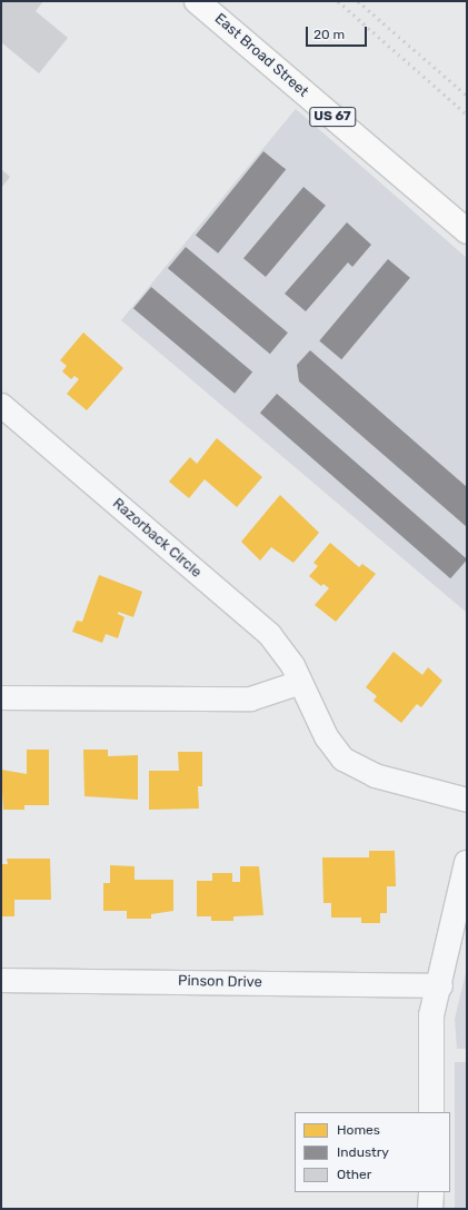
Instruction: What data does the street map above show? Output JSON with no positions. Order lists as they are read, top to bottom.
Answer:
{
  "streets": {
    "main road": ["East Broad Street", "US 67"],
    "street": ["Razorback Circle", "Pinson Drive"]
  },
  "legend": ["Homes", "Industry", "Other"],
  "scale_bar": "20 m"
}
